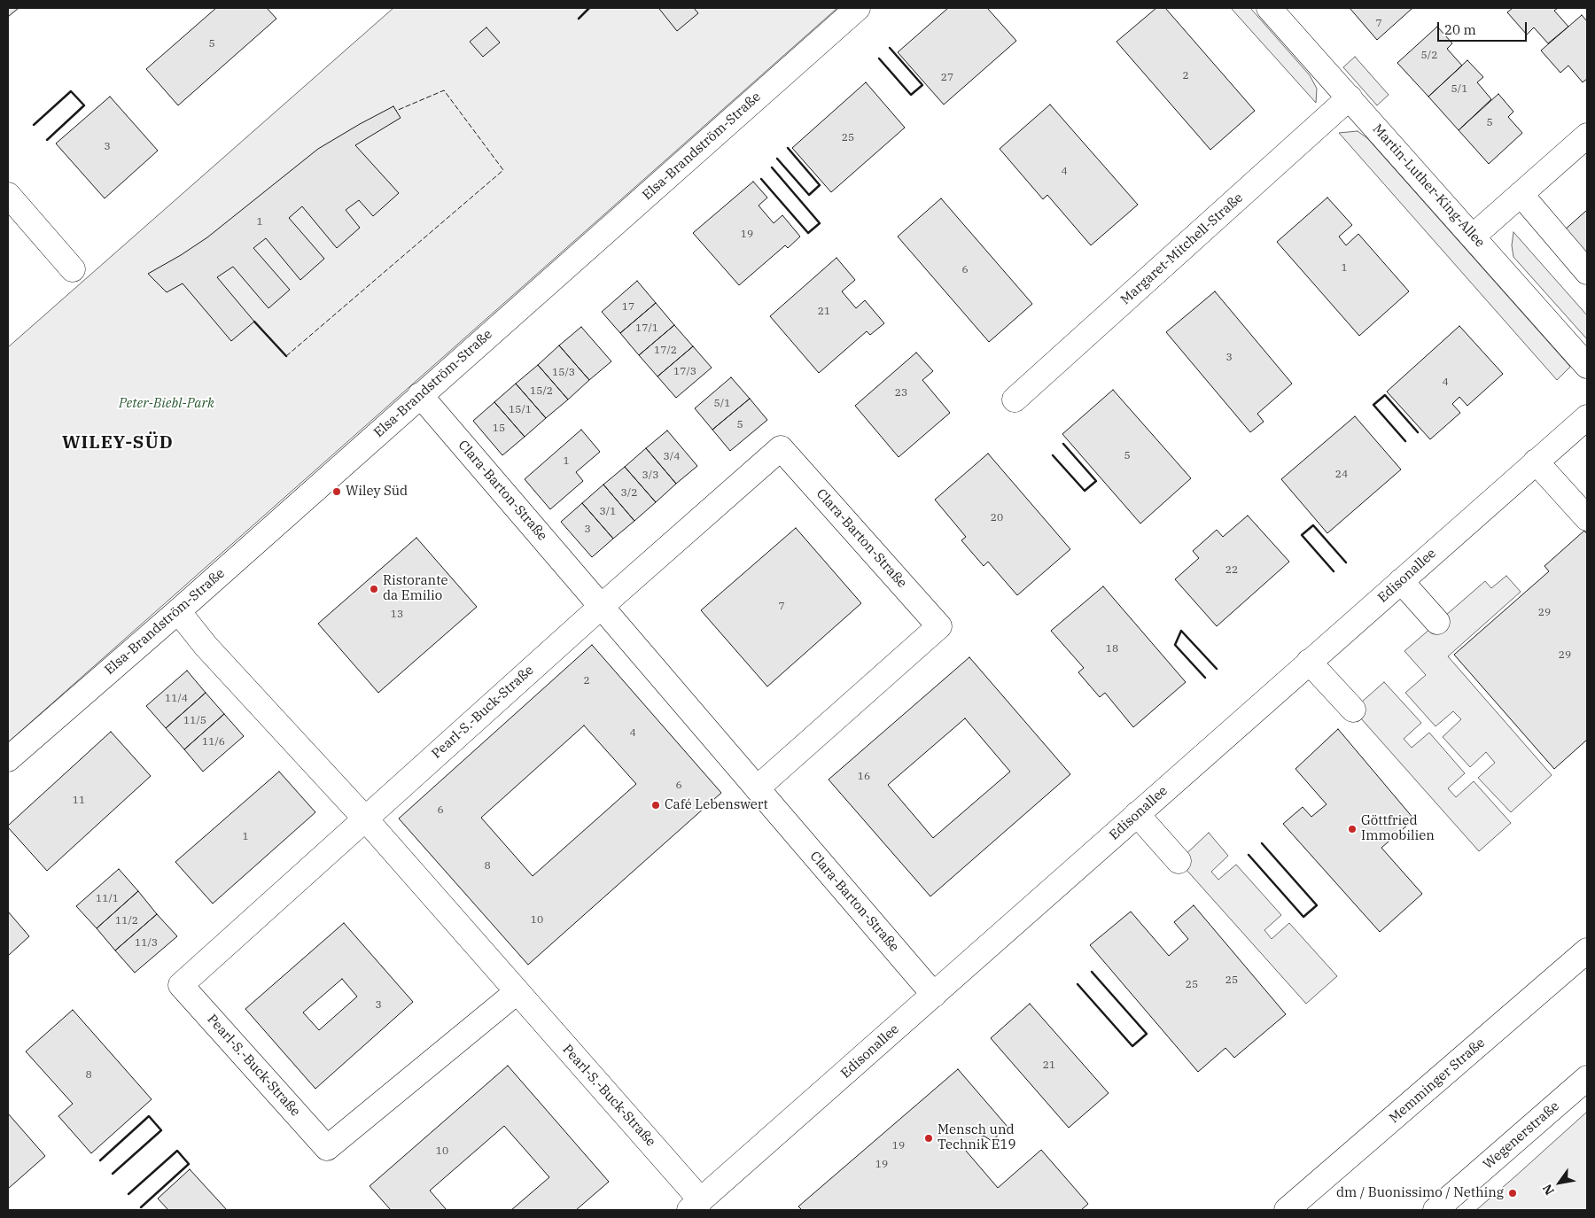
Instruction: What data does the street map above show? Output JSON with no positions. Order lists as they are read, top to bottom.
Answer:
{
  "streets": {
    "street": [
      "Elsa-Brandström-Straße",
      "Martin-Luther-King-Allee",
      "Margaret-Mitchell-Straße",
      "Clara-Barton-Straße",
      "Edisonallee",
      "Pearl-S.-Buck-Straße",
      "Memminger Straße",
      "Wegenerstraße"
    ]
  },
  "crossings": [
    ["Elsa-Brandström-Straße", "Clara-Barton-Straße"],
    ["Elsa-Brandström-Straße", "Pearl-S.-Buck-Straße"],
    ["Martin-Luther-King-Allee", "Margaret-Mitchell-Straße"],
    ["Clara-Barton-Straße", "Edisonallee"],
    ["Clara-Barton-Straße", "Pearl-S.-Buck-Straße"],
    ["Edisonallee", "Pearl-S.-Buck-Straße"]
  ],
  "districts": ["WILEY-SÜD"],
  "parks": ["Peter-Biebl-Park"],
  "places": [
    "Wiley Süd",
    "Ristorante da Emilio",
    "Café Lebenswert",
    "Göttfried Immobilien",
    "Mensch und Technik E19",
    "dm / Buonissimo / Nething"
  ],
  "house_numbers": [
    "7",
    "5",
    "5/2",
    "2",
    "27",
    "5/1",
    "5",
    "25",
    "3",
    "4",
    "1",
    "19",
    "1",
    "6",
    "17",
    "21",
    "17/1",
    "17/2",
    "3",
    "17/3",
    "15/3",
    "4",
    "15/2",
    "23",
    "5/1",
    "15/1",
    "5",
    "15",
    "5",
    "3/4",
    "1",
    "24",
    "3/3",
    "3/2",
    "3/1",
    "20",
    "3",
    "22",
    "7",
    "29",
    "13",
    "18",
    "29",
    "2",
    "11/4",
    "11/5",
    "4",
    "11/6",
    "16",
    "6",
    "11",
    "6",
    "1",
    "8",
    "11/1",
    "10",
    "11/2",
    "11/3",
    "25",
    "25",
    "3",
    "21",
    "8",
    "19",
    "10",
    "19"
  ],
  "scale_bar": "20 m",
  "north": "bottom left"
}
